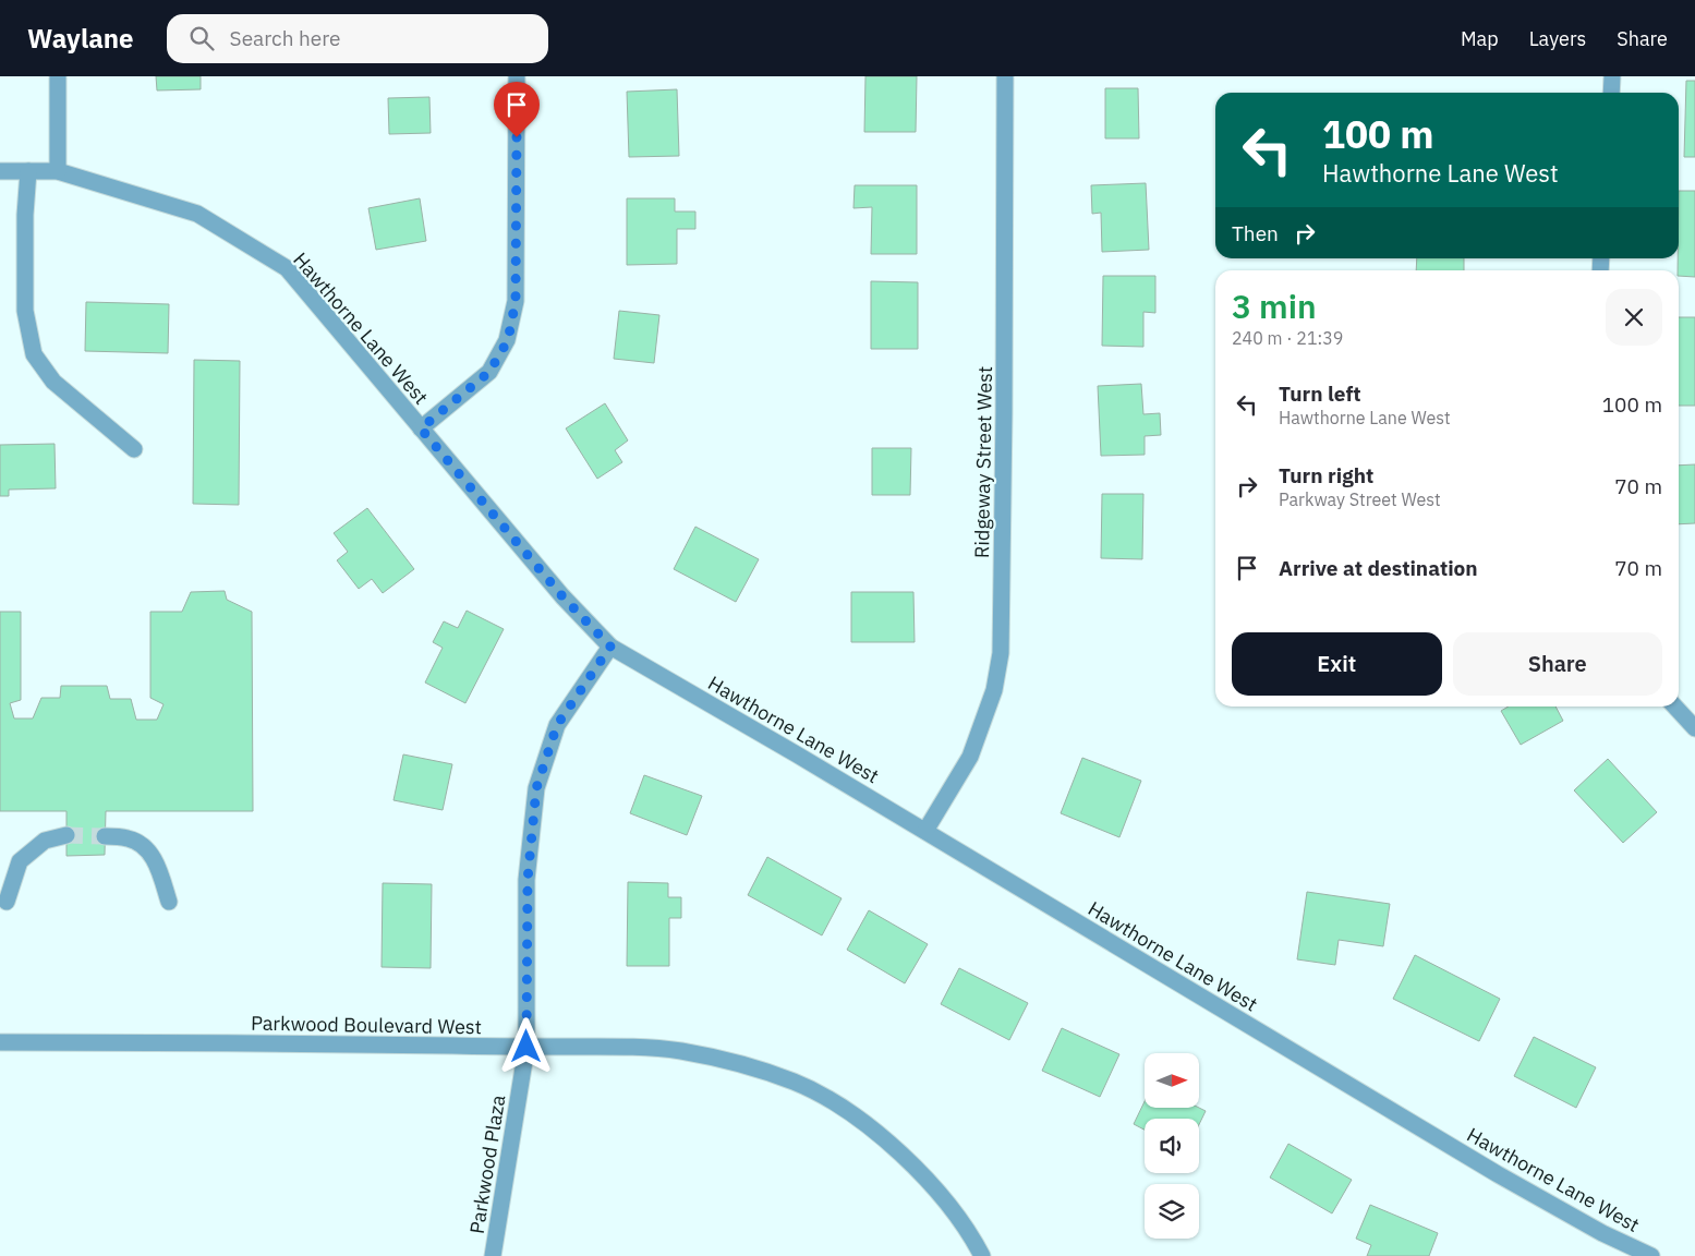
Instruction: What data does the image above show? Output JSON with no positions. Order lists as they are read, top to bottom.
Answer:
{
  "streets": {
    "street": [
      "Hawthorne Lane West",
      "Ridgeway Street West",
      "Parkwood Boulevard West",
      "Parkwood Plaza"
    ]
  },
  "crossings": [
    ["Hawthorne Lane West", "Ridgeway Street West"],
    ["Hawthorne Lane West", "Parkwood Plaza"],
    ["Parkwood Boulevard West", "Parkwood Plaza"]
  ],
  "north": "right",
  "page": {
    "header": "Waylane",
    "search": "Search here",
    "nav": ["Map", "Layers", "Share"],
    "turn": ["100 m", "Hawthorne Lane West"],
    "then": "Then",
    "heading": ["3 min", "240 m · 21:39"],
    "list": [
      {
        "name": "Turn left",
        "note": "Hawthorne Lane West",
        "value": "100 m"
      },
      {
        "name": "Turn right",
        "note": "Parkway Street West",
        "value": "70 m"
      },
      {
        "name": "Arrive at destination",
        "value": "70 m"
      }
    ],
    "buttons": ["Exit", "Share"]
  }
}
